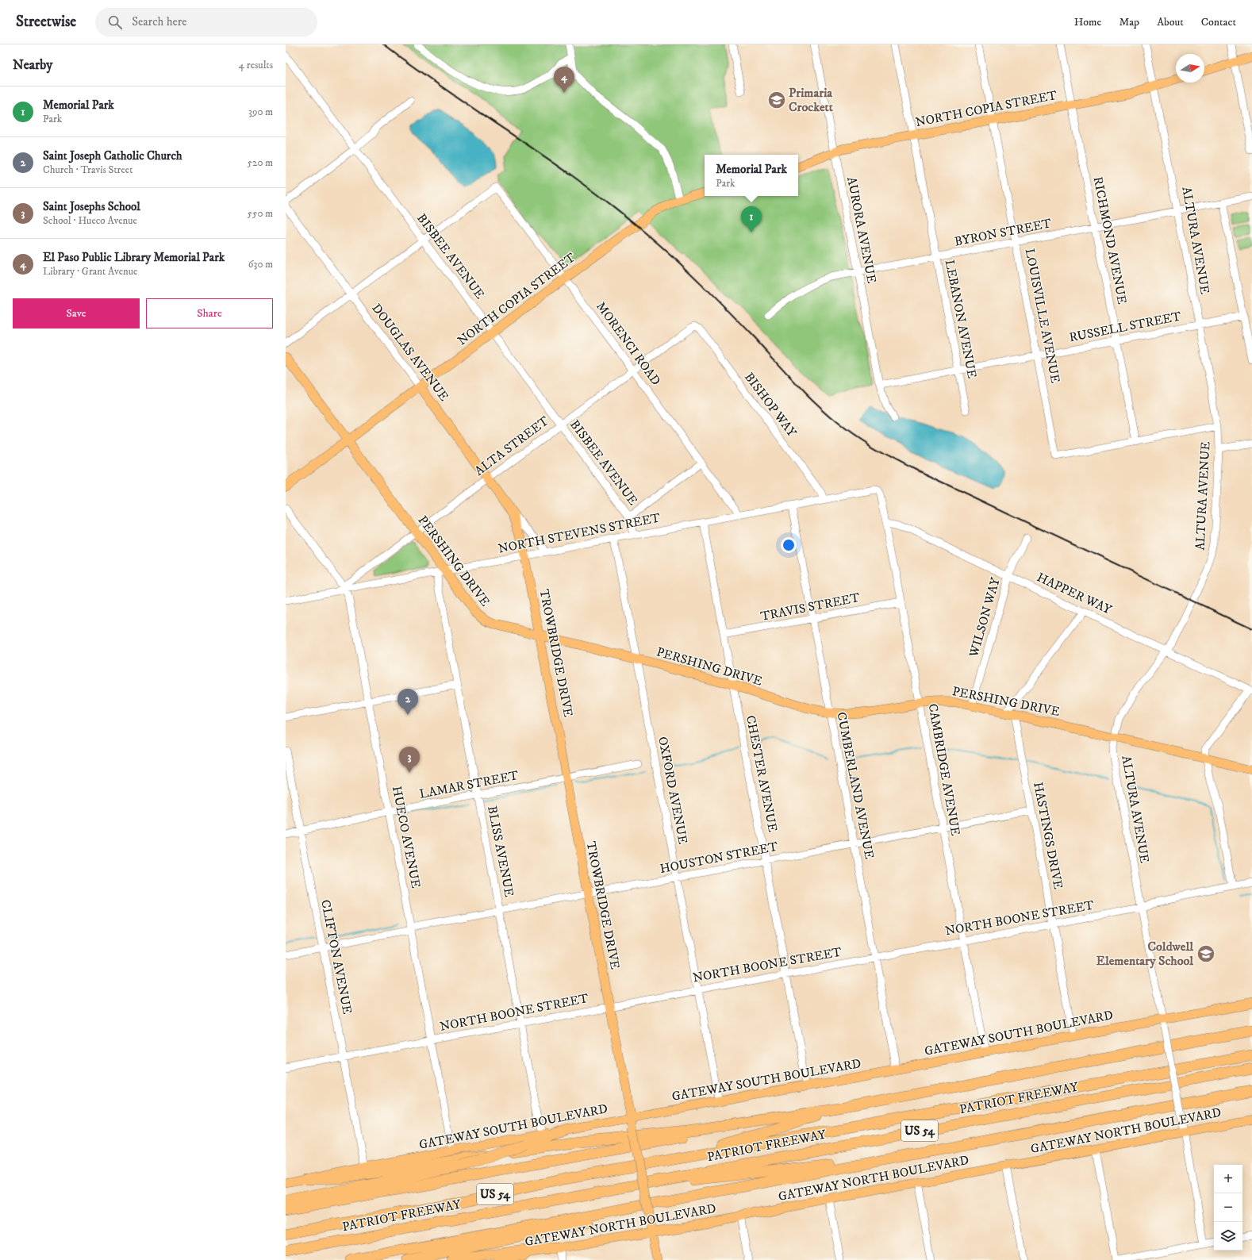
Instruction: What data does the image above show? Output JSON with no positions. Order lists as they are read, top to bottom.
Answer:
{
  "streets": {
    "highway": ["PATRIOT FREEWAY", "US 54"],
    "main road": [
      "NORTH COPIA STREET",
      "DOUGLAS AVENUE",
      "PERSHING DRIVE",
      "TROWBRIDGE DRIVE",
      "GATEWAY SOUTH BOULEVARD",
      "GATEWAY NORTH BOULEVARD"
    ],
    "street": [
      "AURORA AVENUE",
      "BYRON STREET",
      "RICHMOND AVENUE",
      "ALTURA AVENUE",
      "BISBEE AVENUE",
      "LOUISVILLE AVENUE",
      "LEBANON AVENUE",
      "RUSSELL STREET",
      "MORENCI ROAD",
      "BISHOP WAY",
      "ALTA STREET",
      "NORTH STEVENS STREET",
      "HAPPER WAY",
      "TRAVIS STREET",
      "WILSON WAY",
      "CAMBRIDGE AVENUE",
      "CHESTER AVENUE",
      "LAMAR STREET",
      "CUMBERLAND AVENUE",
      "OXFORD AVENUE",
      "HASTINGS DRIVE",
      "HUECO AVENUE",
      "BLISS AVENUE",
      "HOUSTON STREET",
      "NORTH BOONE STREET",
      "CLIFTON AVENUE"
    ]
  },
  "crossings": [
    ["NORTH COPIA STREET", "AURORA AVENUE"],
    ["NORTH COPIA STREET", "RICHMOND AVENUE"],
    ["NORTH COPIA STREET", "ALTURA AVENUE"],
    ["NORTH COPIA STREET", "BISBEE AVENUE"],
    ["NORTH COPIA STREET", "LOUISVILLE AVENUE"],
    ["NORTH COPIA STREET", "LEBANON AVENUE"],
    ["NORTH COPIA STREET", "MORENCI ROAD"],
    ["NORTH COPIA STREET", "DOUGLAS AVENUE"],
    ["NORTH COPIA STREET", "PERSHING DRIVE"],
    ["AURORA AVENUE", "BYRON STREET"],
    ["AURORA AVENUE", "RUSSELL STREET"],
    ["BYRON STREET", "RICHMOND AVENUE"],
    ["BYRON STREET", "ALTURA AVENUE"],
    ["BYRON STREET", "LOUISVILLE AVENUE"],
    ["BYRON STREET", "LEBANON AVENUE"],
    ["RICHMOND AVENUE", "LOUISVILLE AVENUE"],
    ["RICHMOND AVENUE", "RUSSELL STREET"],
    ["ALTURA AVENUE", "RUSSELL STREET"],
    ["ALTURA AVENUE", "PERSHING DRIVE"],
    ["ALTURA AVENUE", "HAPPER WAY"],
    ["ALTURA AVENUE", "NORTH BOONE STREET"],
    ["ALTURA AVENUE", "GATEWAY SOUTH BOULEVARD"],
    ["ALTURA AVENUE", "GATEWAY NORTH BOULEVARD"],
    ["BISBEE AVENUE", "MORENCI ROAD"],
    ["BISBEE AVENUE", "ALTA STREET"],
    ["BISBEE AVENUE", "NORTH STEVENS STREET"],
    ["LOUISVILLE AVENUE", "RUSSELL STREET"],
    ["LEBANON AVENUE", "RUSSELL STREET"],
    ["MORENCI ROAD", "ALTA STREET"],
    ["MORENCI ROAD", "NORTH STEVENS STREET"],
    ["DOUGLAS AVENUE", "ALTA STREET"],
    ["DOUGLAS AVENUE", "NORTH STEVENS STREET"],
    ["DOUGLAS AVENUE", "TROWBRIDGE DRIVE"],
    ["BISHOP WAY", "ALTA STREET"],
    ["BISHOP WAY", "NORTH STEVENS STREET"],
    ["ALTA STREET", "NORTH STEVENS STREET"],
    ["ALTA STREET", "PERSHING DRIVE"],
    ["ALTA STREET", "HUECO AVENUE"],
    ["NORTH STEVENS STREET", "PERSHING DRIVE"],
    ["NORTH STEVENS STREET", "TROWBRIDGE DRIVE"],
    ["NORTH STEVENS STREET", "CAMBRIDGE AVENUE"],
    ["NORTH STEVENS STREET", "CHESTER AVENUE"],
    ["NORTH STEVENS STREET", "CUMBERLAND AVENUE"],
    ["NORTH STEVENS STREET", "OXFORD AVENUE"],
    ["NORTH STEVENS STREET", "HUECO AVENUE"],
    ["NORTH STEVENS STREET", "BLISS AVENUE"],
    ["PERSHING DRIVE", "WILSON WAY"],
    ["PERSHING DRIVE", "TROWBRIDGE DRIVE"],
    ["PERSHING DRIVE", "CAMBRIDGE AVENUE"],
    ["PERSHING DRIVE", "CHESTER AVENUE"],
    ["PERSHING DRIVE", "CUMBERLAND AVENUE"],
    ["PERSHING DRIVE", "OXFORD AVENUE"],
    ["PERSHING DRIVE", "HASTINGS DRIVE"],
    ["PERSHING DRIVE", "BLISS AVENUE"],
    ["HAPPER WAY", "WILSON WAY"],
    ["HAPPER WAY", "CAMBRIDGE AVENUE"],
    ["TRAVIS STREET", "CAMBRIDGE AVENUE"],
    ["TRAVIS STREET", "CHESTER AVENUE"],
    ["TRAVIS STREET", "CUMBERLAND AVENUE"],
    ["TROWBRIDGE DRIVE", "LAMAR STREET"],
    ["TROWBRIDGE DRIVE", "HOUSTON STREET"],
    ["TROWBRIDGE DRIVE", "NORTH BOONE STREET"],
    ["TROWBRIDGE DRIVE", "GATEWAY SOUTH BOULEVARD"],
    ["TROWBRIDGE DRIVE", "GATEWAY NORTH BOULEVARD"],
    ["CAMBRIDGE AVENUE", "HOUSTON STREET"],
    ["CAMBRIDGE AVENUE", "NORTH BOONE STREET"],
    ["CAMBRIDGE AVENUE", "GATEWAY SOUTH BOULEVARD"],
    ["CHESTER AVENUE", "HOUSTON STREET"],
    ["CHESTER AVENUE", "NORTH BOONE STREET"],
    ["CHESTER AVENUE", "GATEWAY SOUTH BOULEVARD"],
    ["LAMAR STREET", "HUECO AVENUE"],
    ["LAMAR STREET", "BLISS AVENUE"],
    ["LAMAR STREET", "CLIFTON AVENUE"],
    ["CUMBERLAND AVENUE", "HOUSTON STREET"],
    ["CUMBERLAND AVENUE", "NORTH BOONE STREET"],
    ["CUMBERLAND AVENUE", "GATEWAY SOUTH BOULEVARD"],
    ["OXFORD AVENUE", "HOUSTON STREET"],
    ["OXFORD AVENUE", "NORTH BOONE STREET"],
    ["OXFORD AVENUE", "GATEWAY SOUTH BOULEVARD"],
    ["HASTINGS DRIVE", "HOUSTON STREET"],
    ["HASTINGS DRIVE", "NORTH BOONE STREET"],
    ["HASTINGS DRIVE", "GATEWAY SOUTH BOULEVARD"],
    ["HUECO AVENUE", "HOUSTON STREET"],
    ["HUECO AVENUE", "NORTH BOONE STREET"],
    ["HUECO AVENUE", "GATEWAY SOUTH BOULEVARD"],
    ["BLISS AVENUE", "HOUSTON STREET"],
    ["BLISS AVENUE", "NORTH BOONE STREET"],
    ["BLISS AVENUE", "GATEWAY SOUTH BOULEVARD"],
    ["HOUSTON STREET", "CLIFTON AVENUE"],
    ["NORTH BOONE STREET", "CLIFTON AVENUE"],
    ["CLIFTON AVENUE", "GATEWAY SOUTH BOULEVARD"]
  ],
  "places": {
    "school or university": ["Primaria Crockett", "Coldwell Elementary School"]
  },
  "north": "right",
  "page": {
    "header": "Streetwise",
    "search": "Search here",
    "nav": [
      "Home",
      "Map",
      "About",
      "Contact"
    ],
    "heading": ["Nearby", "4 results"],
    "pins": [
      "4",
      "1",
      "2",
      "3"
    ],
    "list": [
      {
        "mark": "1",
        "name": "Memorial Park",
        "note": "Park",
        "value": "390 m"
      },
      {
        "mark": "2",
        "name": "Saint Joseph Catholic Church",
        "note": "Church · Travis Street",
        "value": "520 m"
      },
      {
        "mark": "3",
        "name": "Saint Josephs School",
        "note": "School · Hueco Avenue",
        "value": "550 m"
      },
      {
        "mark": "4",
        "name": "El Paso Public Library Memorial Park",
        "note": "Library · Grant Avenue",
        "value": "630 m"
      }
    ],
    "popup": ["Memorial Park", "Park"],
    "buttons": ["Save", "Share"],
    "map_buttons": ["+", "−"]
  }
}
